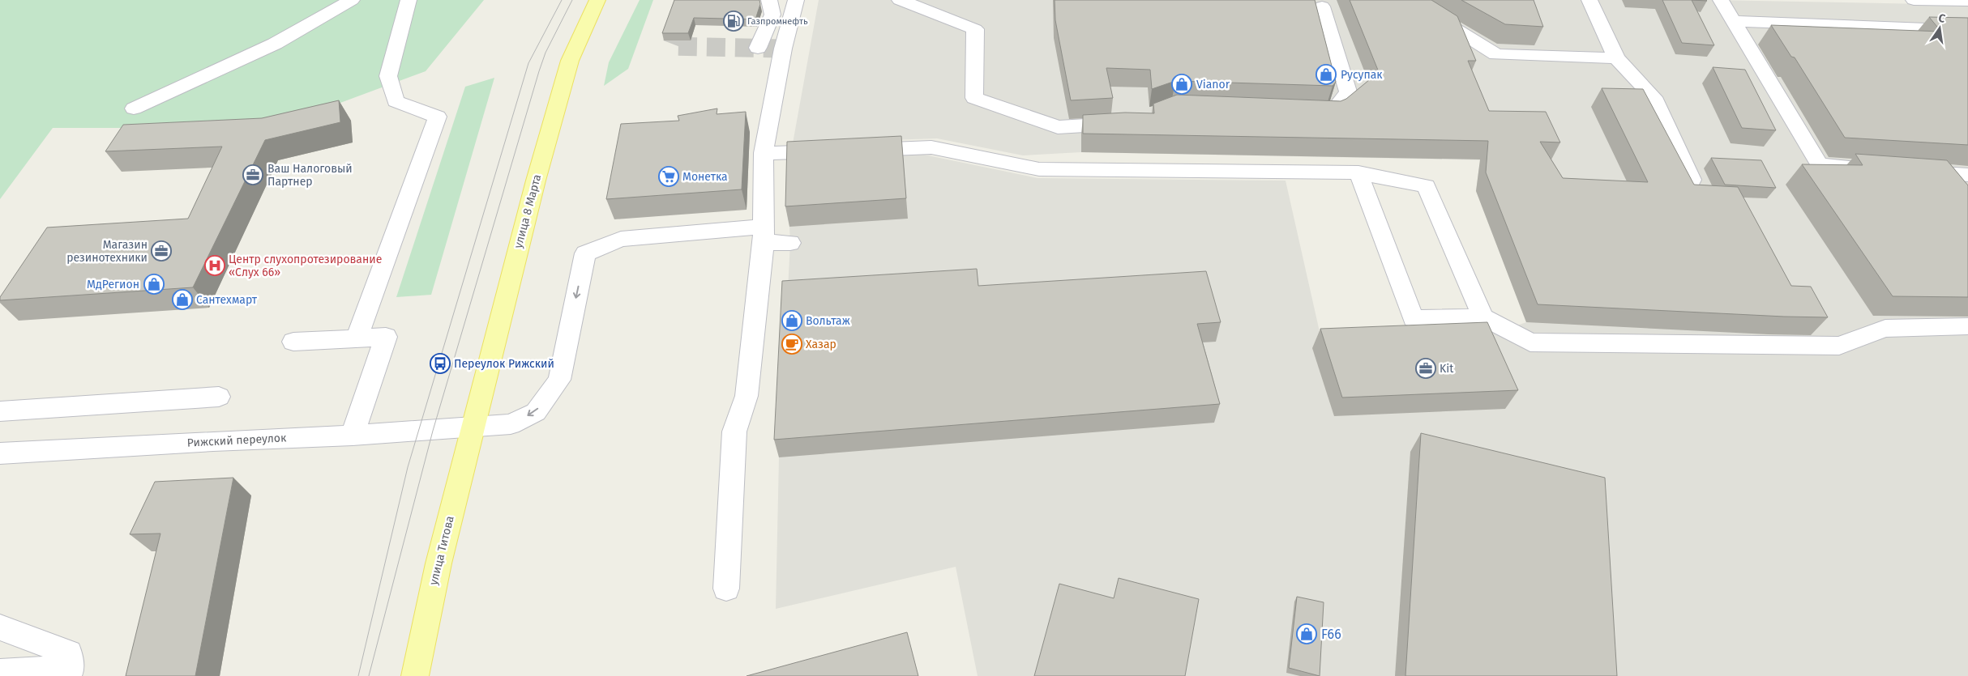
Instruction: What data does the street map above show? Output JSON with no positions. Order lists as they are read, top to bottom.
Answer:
{
  "streets": {
    "main road": ["улица 8 Марта", "улица Титова"],
    "street": ["Рижский переулок"]
  },
  "crossings": [
    ["улица 8 Марта", "Рижский переулок"],
    ["улица 8 Марта", "улица Титова"],
    ["Рижский переулок", "улица Титова"]
  ],
  "one_way": ["Рижский переулок"],
  "places": {
    "fuel station": ["Газпромнефть"],
    "shop": [
      "Русупак",
      "Vianor",
      "МдРегион",
      "Сантехмарт",
      "Вольтаж",
      "F66"
    ],
    "office": ["Ваш Налоговый Партнер", "Магазин резинотехники", "Kit"],
    "supermarket": ["Монетка"],
    "hospital": ["Центр слухопротезирование «Слух 66»"],
    "cafe": ["Хазар"],
    "bus stop": ["Переулок Рижский"]
  },
  "north": "top"
}
